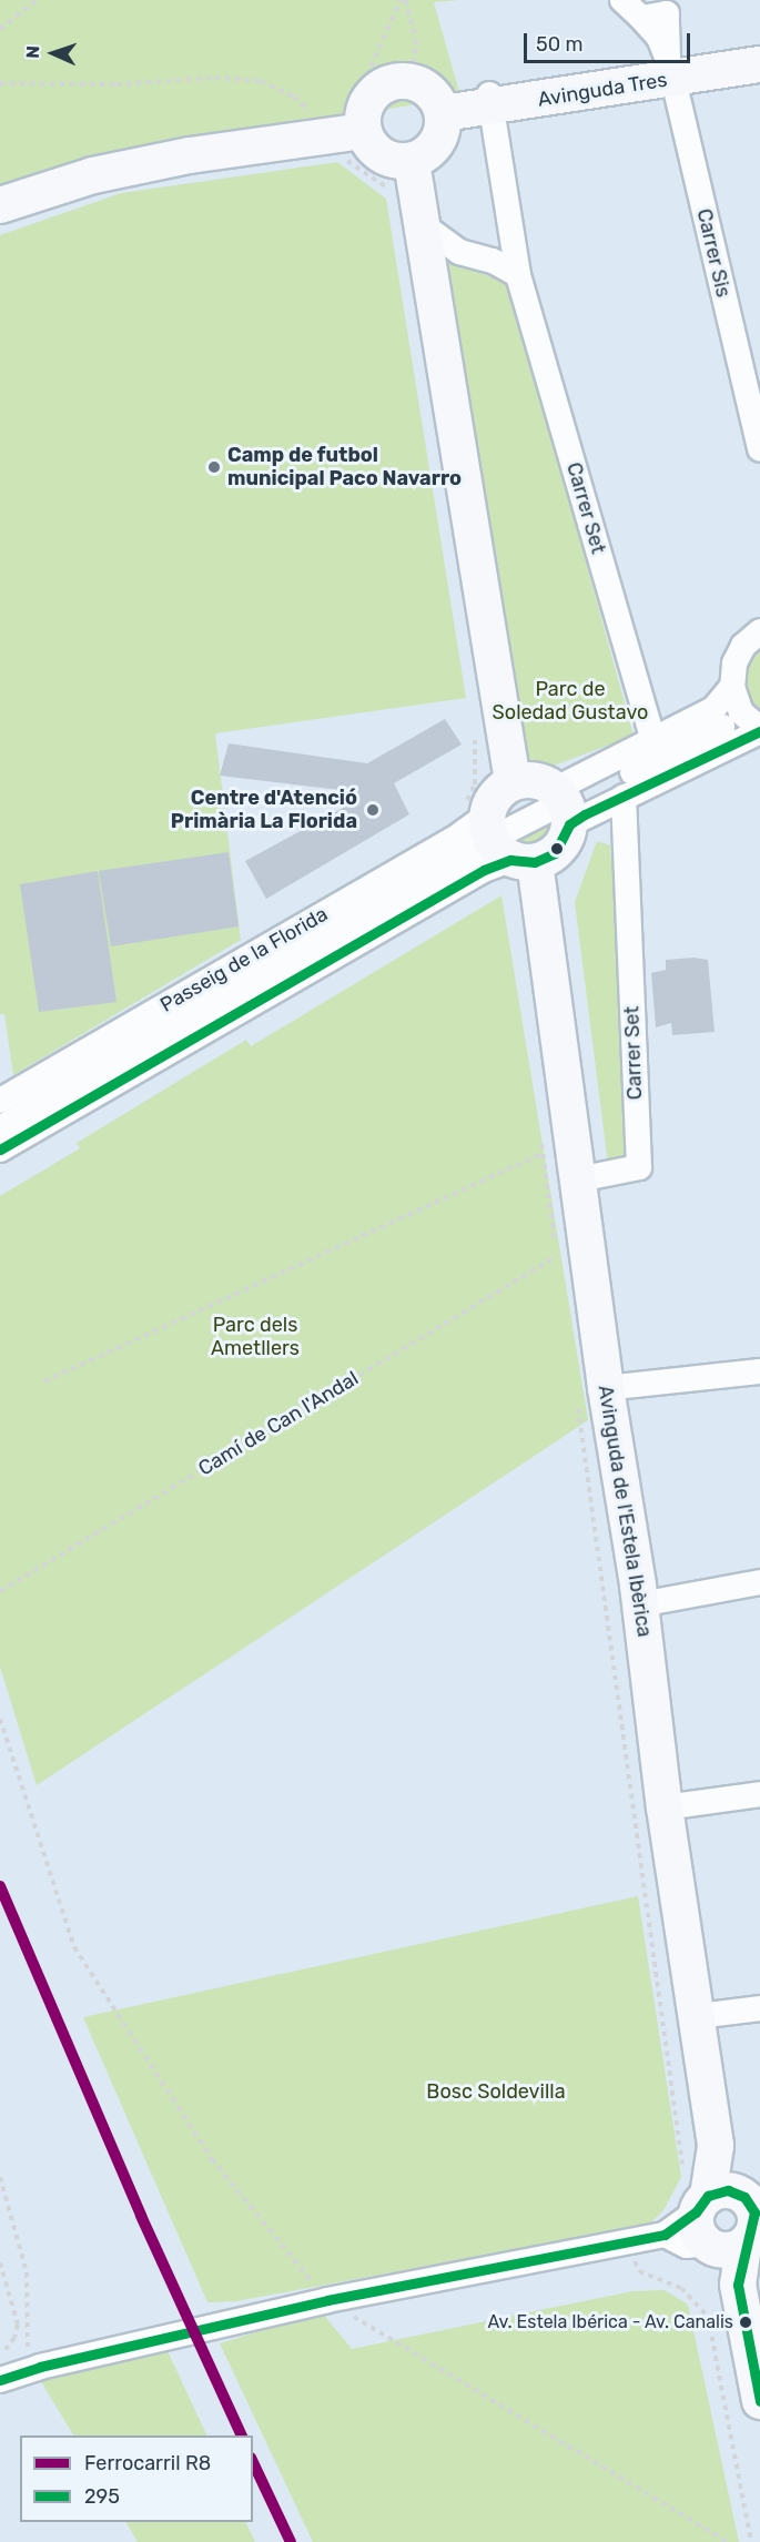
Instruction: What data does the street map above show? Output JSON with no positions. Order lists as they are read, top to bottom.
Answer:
{
  "streets": {
    "main road": ["Avinguda Tres", "Avinguda de l'Estela Ibèrica"],
    "street": ["Carrer Sis", "Carrer Set", "Passeig de la Florida"],
    "path": ["Camí de Can l'Andal"]
  },
  "crossings": [
    ["Avinguda Tres", "Carrer Sis"],
    ["Avinguda Tres", "Carrer Set"],
    ["Carrer Set", "Avinguda de l'Estela Ibèrica"],
    ["Passeig de la Florida", "Avinguda de l'Estela Ibèrica"]
  ],
  "parks": ["Parc de Soledad Gustavo", "Parc dels Ametllers", "Bosc Soldevilla"],
  "places": ["Camp de futbol municipal Paco Navarro", "Centre d'Atenció Primària La Florida", "Av. Estela Ibérica - Av. Canalis"],
  "lines": ["transit line 295", "rail line R8"],
  "legend": ["Ferrocarril R8", "295"],
  "scale_bar": "50 m",
  "north": "left"
}
